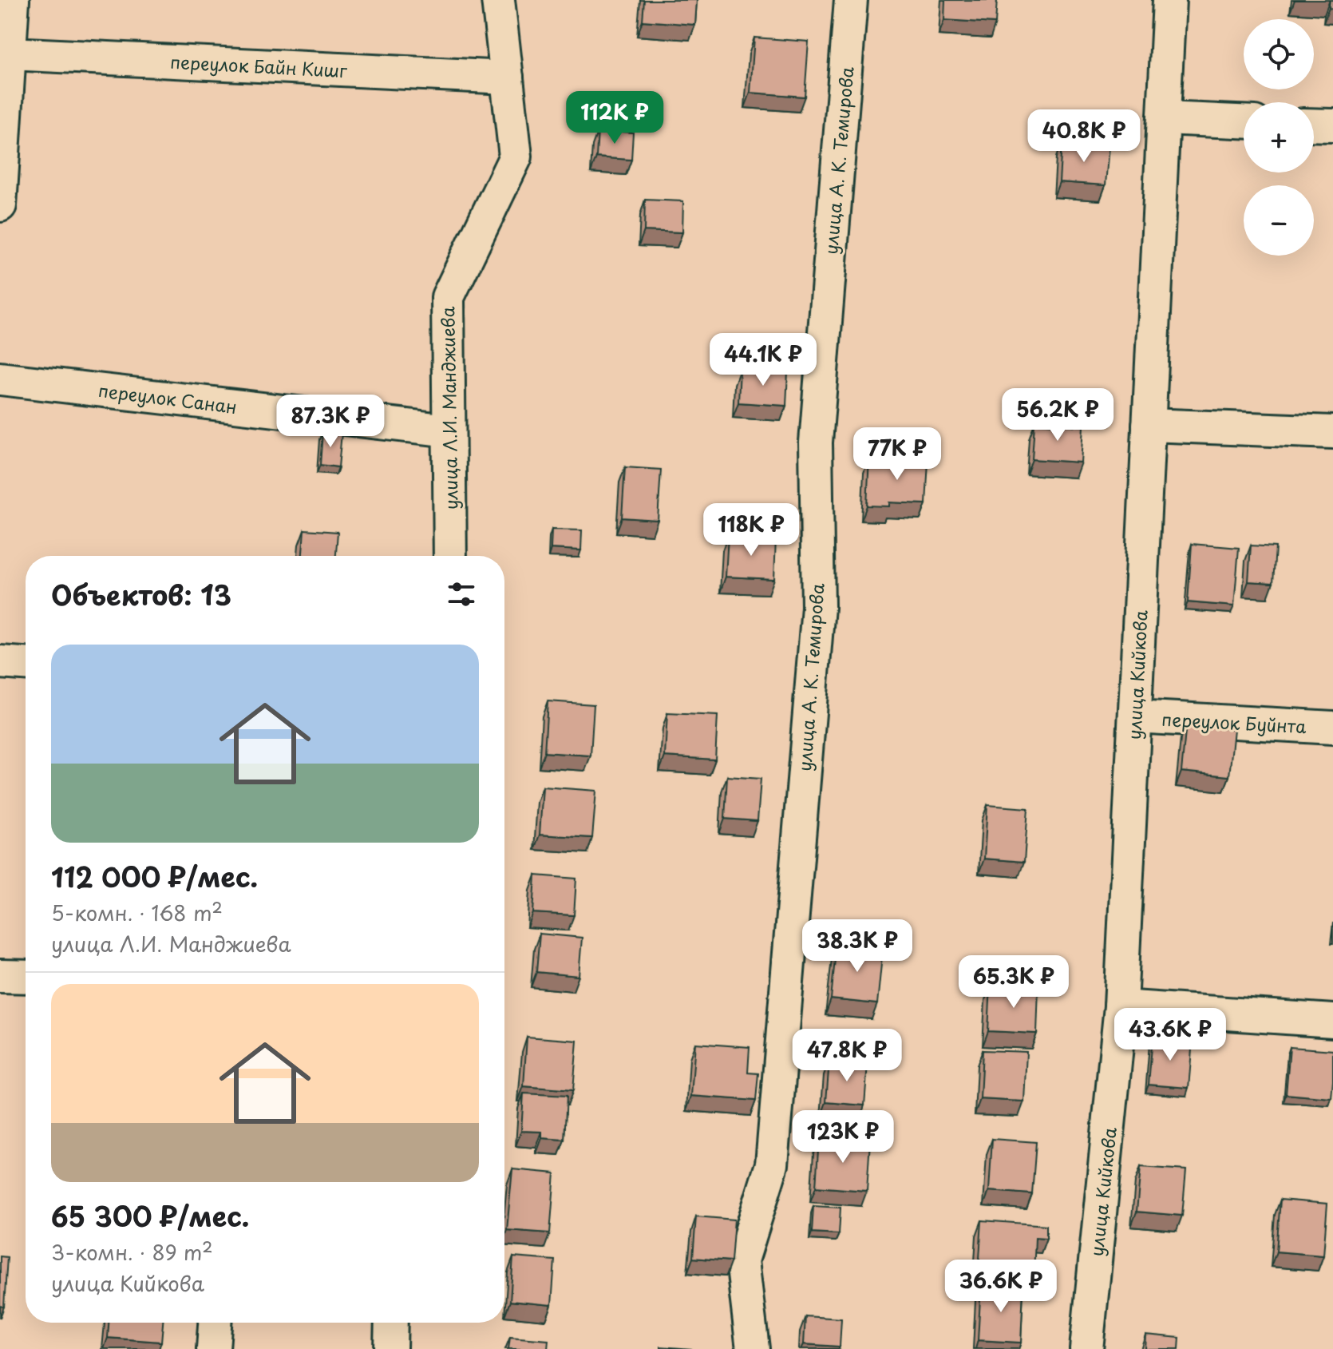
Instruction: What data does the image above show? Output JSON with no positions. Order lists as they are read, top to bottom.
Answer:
{
  "streets": {
    "street": [
      "переулок Байн Кишг",
      "улица А. К. Темирова",
      "переулок Санан",
      "улица Л.И. Манджиева",
      "улица Кийкова",
      "переулок Буйнта"
    ]
  },
  "crossings": [
    ["переулок Байн Кишг", "улица Л.И. Манджиева"],
    ["переулок Санан", "улица Л.И. Манджиева"],
    ["улица Кийкова", "переулок Буйнта"]
  ],
  "page": {
    "map_buttons": ["+", "−"],
    "price": [
      "112K ₽",
      "40.8K ₽",
      "44.1K ₽",
      "56.2K ₽",
      "87.3K ₽",
      "77K ₽",
      "118K ₽",
      "38.3K ₽",
      "65.3K ₽",
      "43.6K ₽",
      "47.8K ₽",
      "123K ₽",
      "36.6K ₽"
    ],
    "heading": "Объектов: 13",
    "list": [
      {
        "name": "112 000 ₽/мес.",
        "note": "5-комн. · 168 m² · улица Л.И. Манджиева"
      },
      {
        "name": "65 300 ₽/мес.",
        "note": "3-комн. · 89 m² · улица Кийкова"
      }
    ]
  }
}
